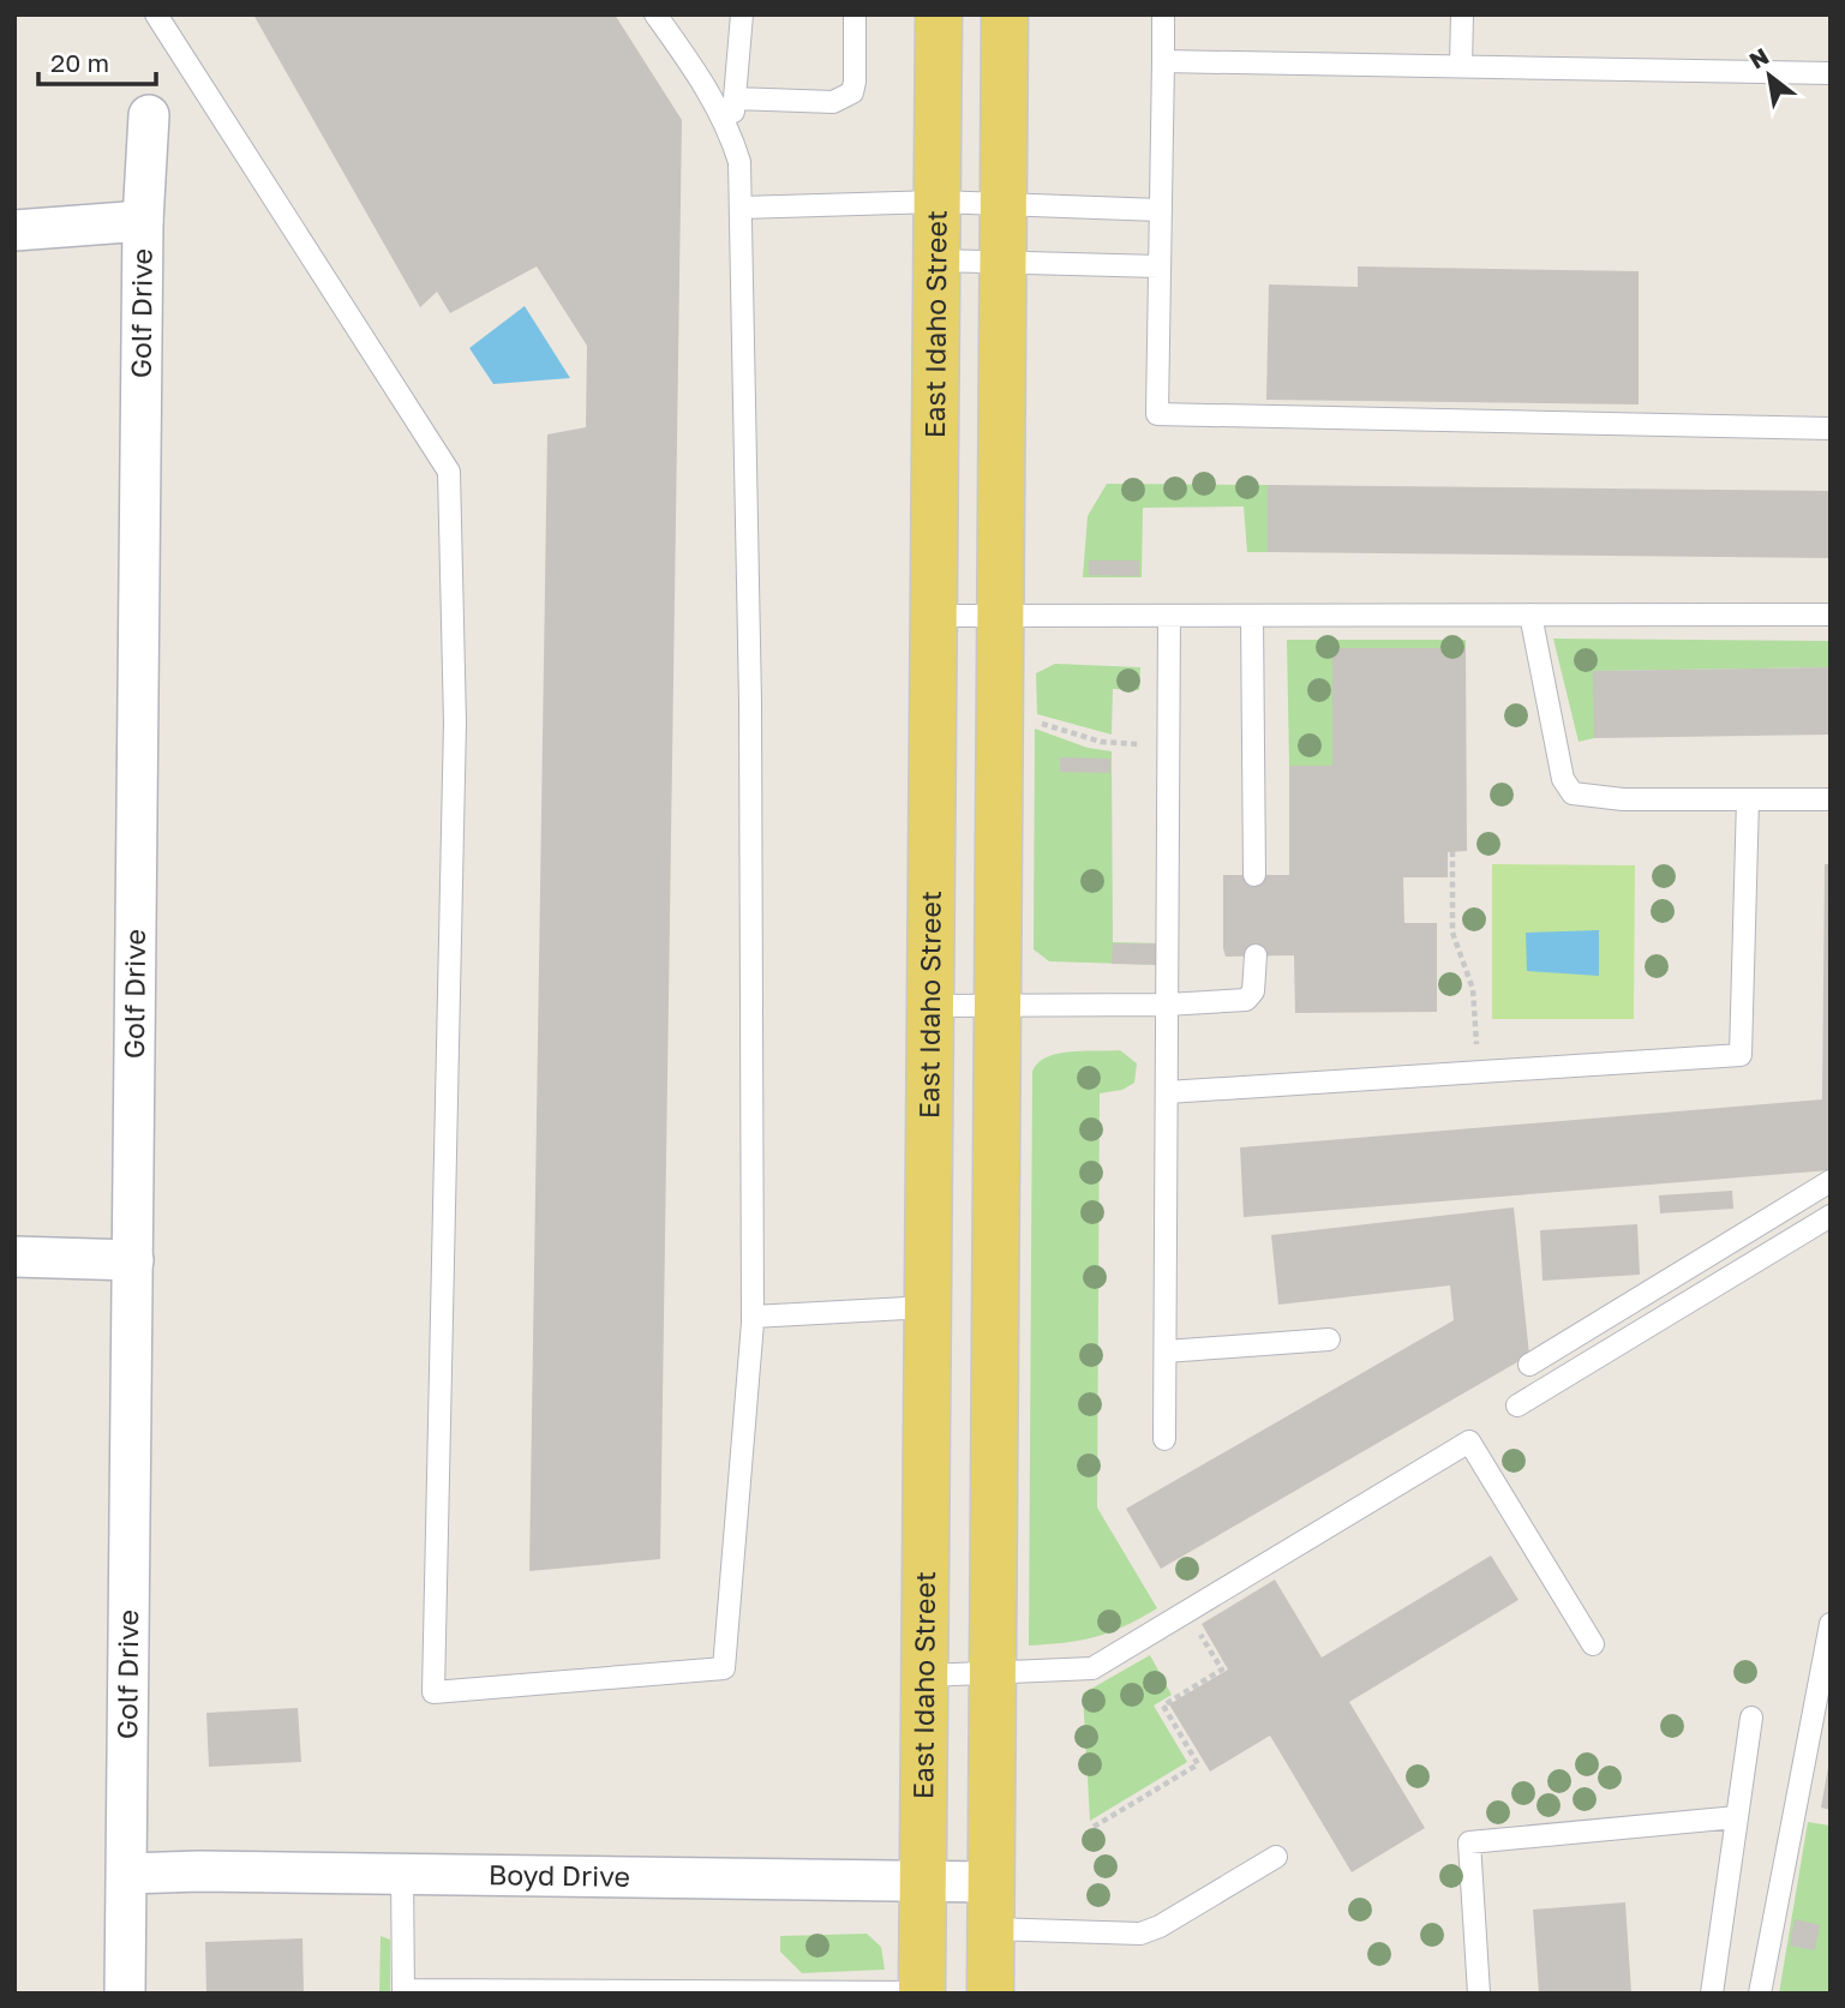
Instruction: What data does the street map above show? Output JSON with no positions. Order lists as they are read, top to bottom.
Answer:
{
  "streets": {
    "main road": ["East Idaho Street"],
    "street": ["Golf Drive", "Boyd Drive"]
  },
  "crossings": [
    ["Golf Drive", "Boyd Drive"],
    ["East Idaho Street", "Boyd Drive"]
  ],
  "scale_bar": "20 m",
  "north": "top left"
}
